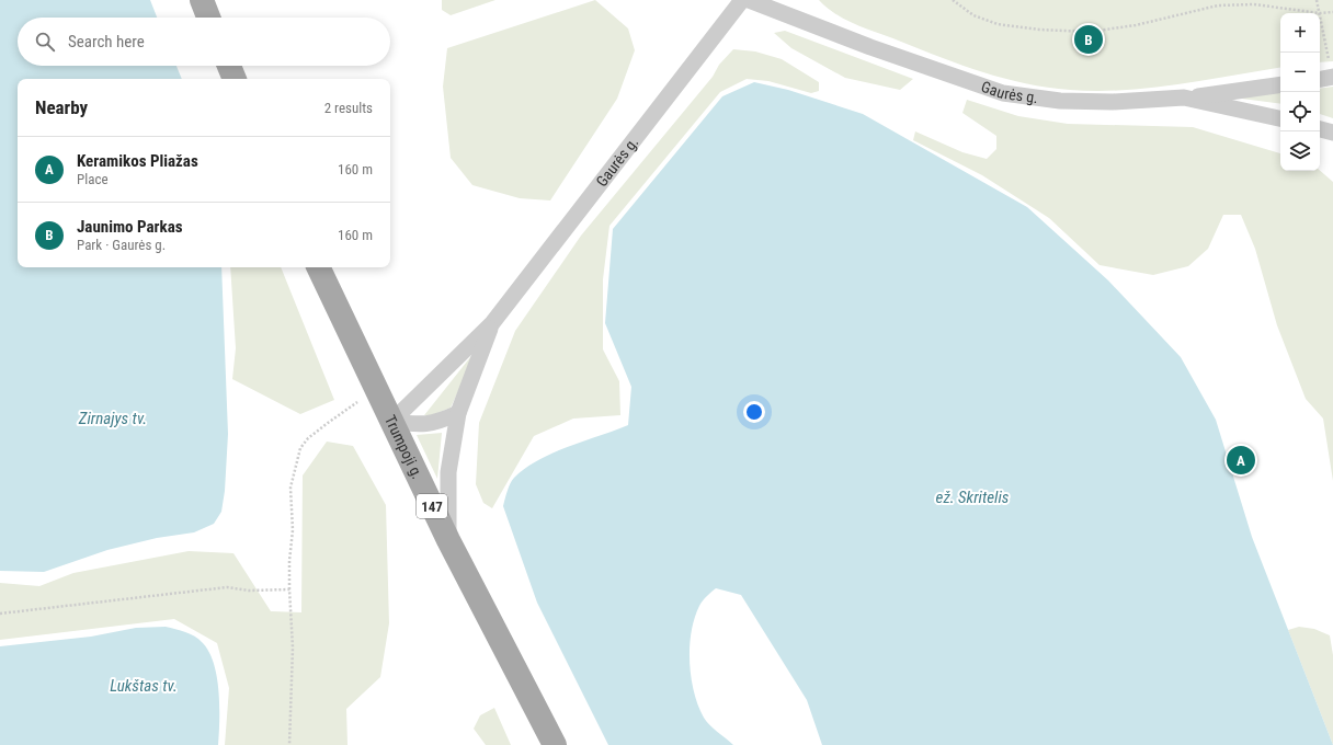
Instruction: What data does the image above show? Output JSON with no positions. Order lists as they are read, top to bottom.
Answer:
{
  "streets": {
    "main road": ["Trumpoji g.", "147"],
    "street": ["Gaurės g."]
  },
  "crossings": [
    ["Gaurės g.", "Trumpoji g."]
  ],
  "water": ["Zirnajys tv.", "ež. Skritelis", "Lukštas tv."],
  "page": {
    "map_buttons": ["+", "−"],
    "search": "Search here",
    "pins": ["B", "A"],
    "heading": ["Nearby", "2 results"],
    "list": [
      {
        "mark": "A",
        "name": "Keramikos Pliažas",
        "note": "Place",
        "value": "160 m"
      },
      {
        "mark": "B",
        "name": "Jaunimo Parkas",
        "note": "Park · Gaurės g.",
        "value": "160 m"
      }
    ]
  }
}
